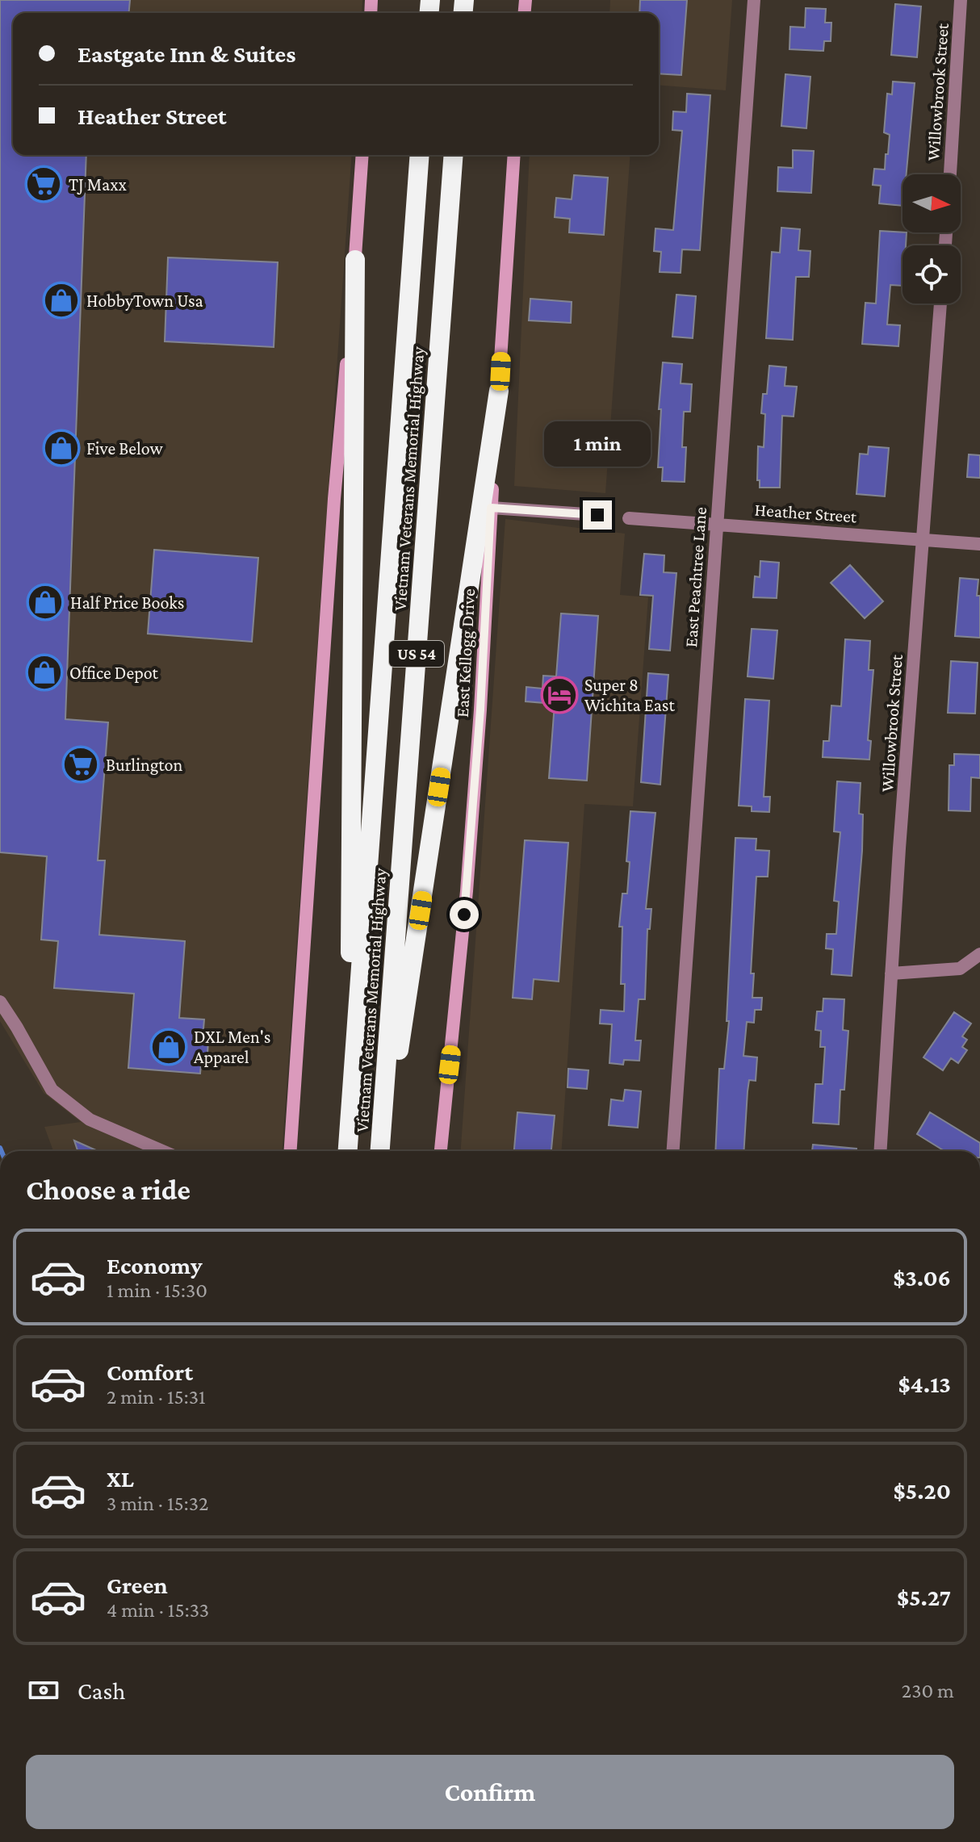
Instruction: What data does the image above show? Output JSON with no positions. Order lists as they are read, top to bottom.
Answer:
{
  "streets": {
    "highway": ["Vietnam Veterans Memorial Highway", "US 54"],
    "main road": ["East Kellogg Drive"],
    "street": ["Willowbrook Street", "Heather Street", "East Peachtree Lane"]
  },
  "crossings": [
    ["Willowbrook Street", "Heather Street"],
    ["Heather Street", "East Peachtree Lane"]
  ],
  "places": {
    "supermarket": ["TJ Maxx", "Burlington"],
    "shop": [
      "HobbyTown Usa",
      "Five Below",
      "Half Price Books",
      "Office Depot",
      "DXL Men's Apparel"
    ],
    "hotel": ["Super 8 Wichita East"]
  },
  "north": "right",
  "page": {
    "banner": ["Eastgate Inn & Suites", "Heather Street"],
    "bubble": "1 min",
    "heading": "Choose a ride",
    "list": [
      {
        "name": "Economy",
        "note": "1 min · 15:30",
        "value": "$3.06"
      },
      {
        "name": "Comfort",
        "note": "2 min · 15:31",
        "value": "$4.13"
      },
      {
        "name": "XL",
        "note": "3 min · 15:32",
        "value": "$5.20"
      },
      {
        "name": "Green",
        "note": "4 min · 15:33",
        "value": "$5.27"
      }
    ],
    "pay": ["Cash", "230 m"],
    "buttons": "Confirm"
  }
}
